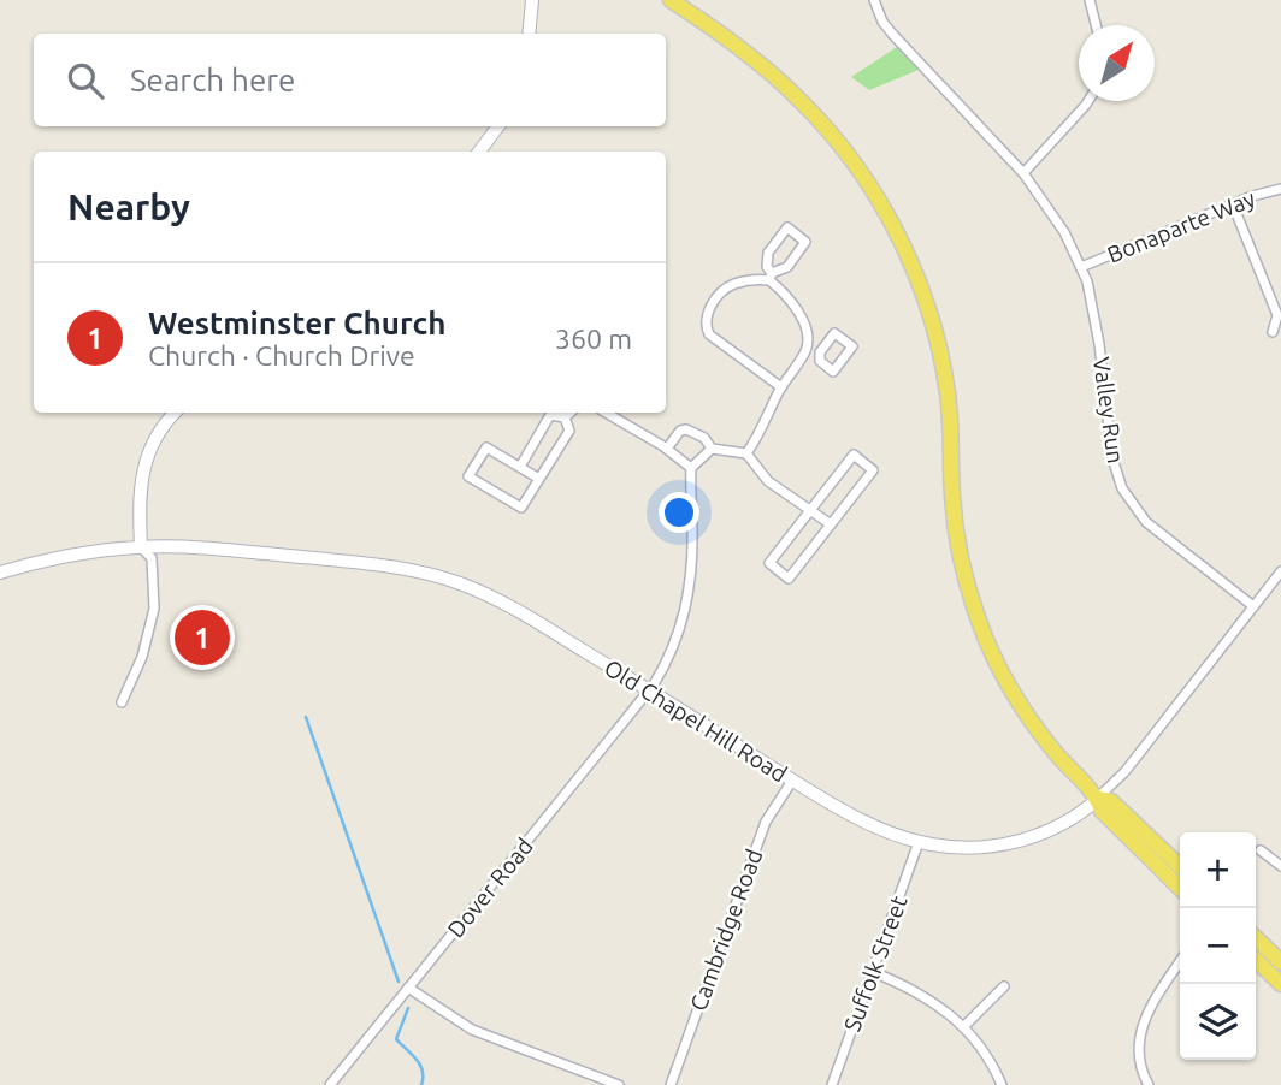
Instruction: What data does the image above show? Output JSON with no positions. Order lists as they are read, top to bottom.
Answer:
{
  "streets": {
    "street": [
      "Bonaparte Way",
      "Valley Run",
      "Old Chapel Hill Road",
      "Dover Road",
      "Cambridge Road",
      "Suffolk Street"
    ]
  },
  "crossings": [
    ["Bonaparte Way", "Valley Run"],
    ["Valley Run", "Old Chapel Hill Road"],
    ["Old Chapel Hill Road", "Dover Road"],
    ["Old Chapel Hill Road", "Cambridge Road"],
    ["Old Chapel Hill Road", "Suffolk Street"]
  ],
  "north": "top right",
  "page": {
    "search": "Search here",
    "heading": "Nearby",
    "list": [
      {
        "mark": "1",
        "name": "Westminster Church",
        "note": "Church · Church Drive",
        "value": "360 m"
      }
    ],
    "pins": "1",
    "map_buttons": ["+", "−"]
  }
}
